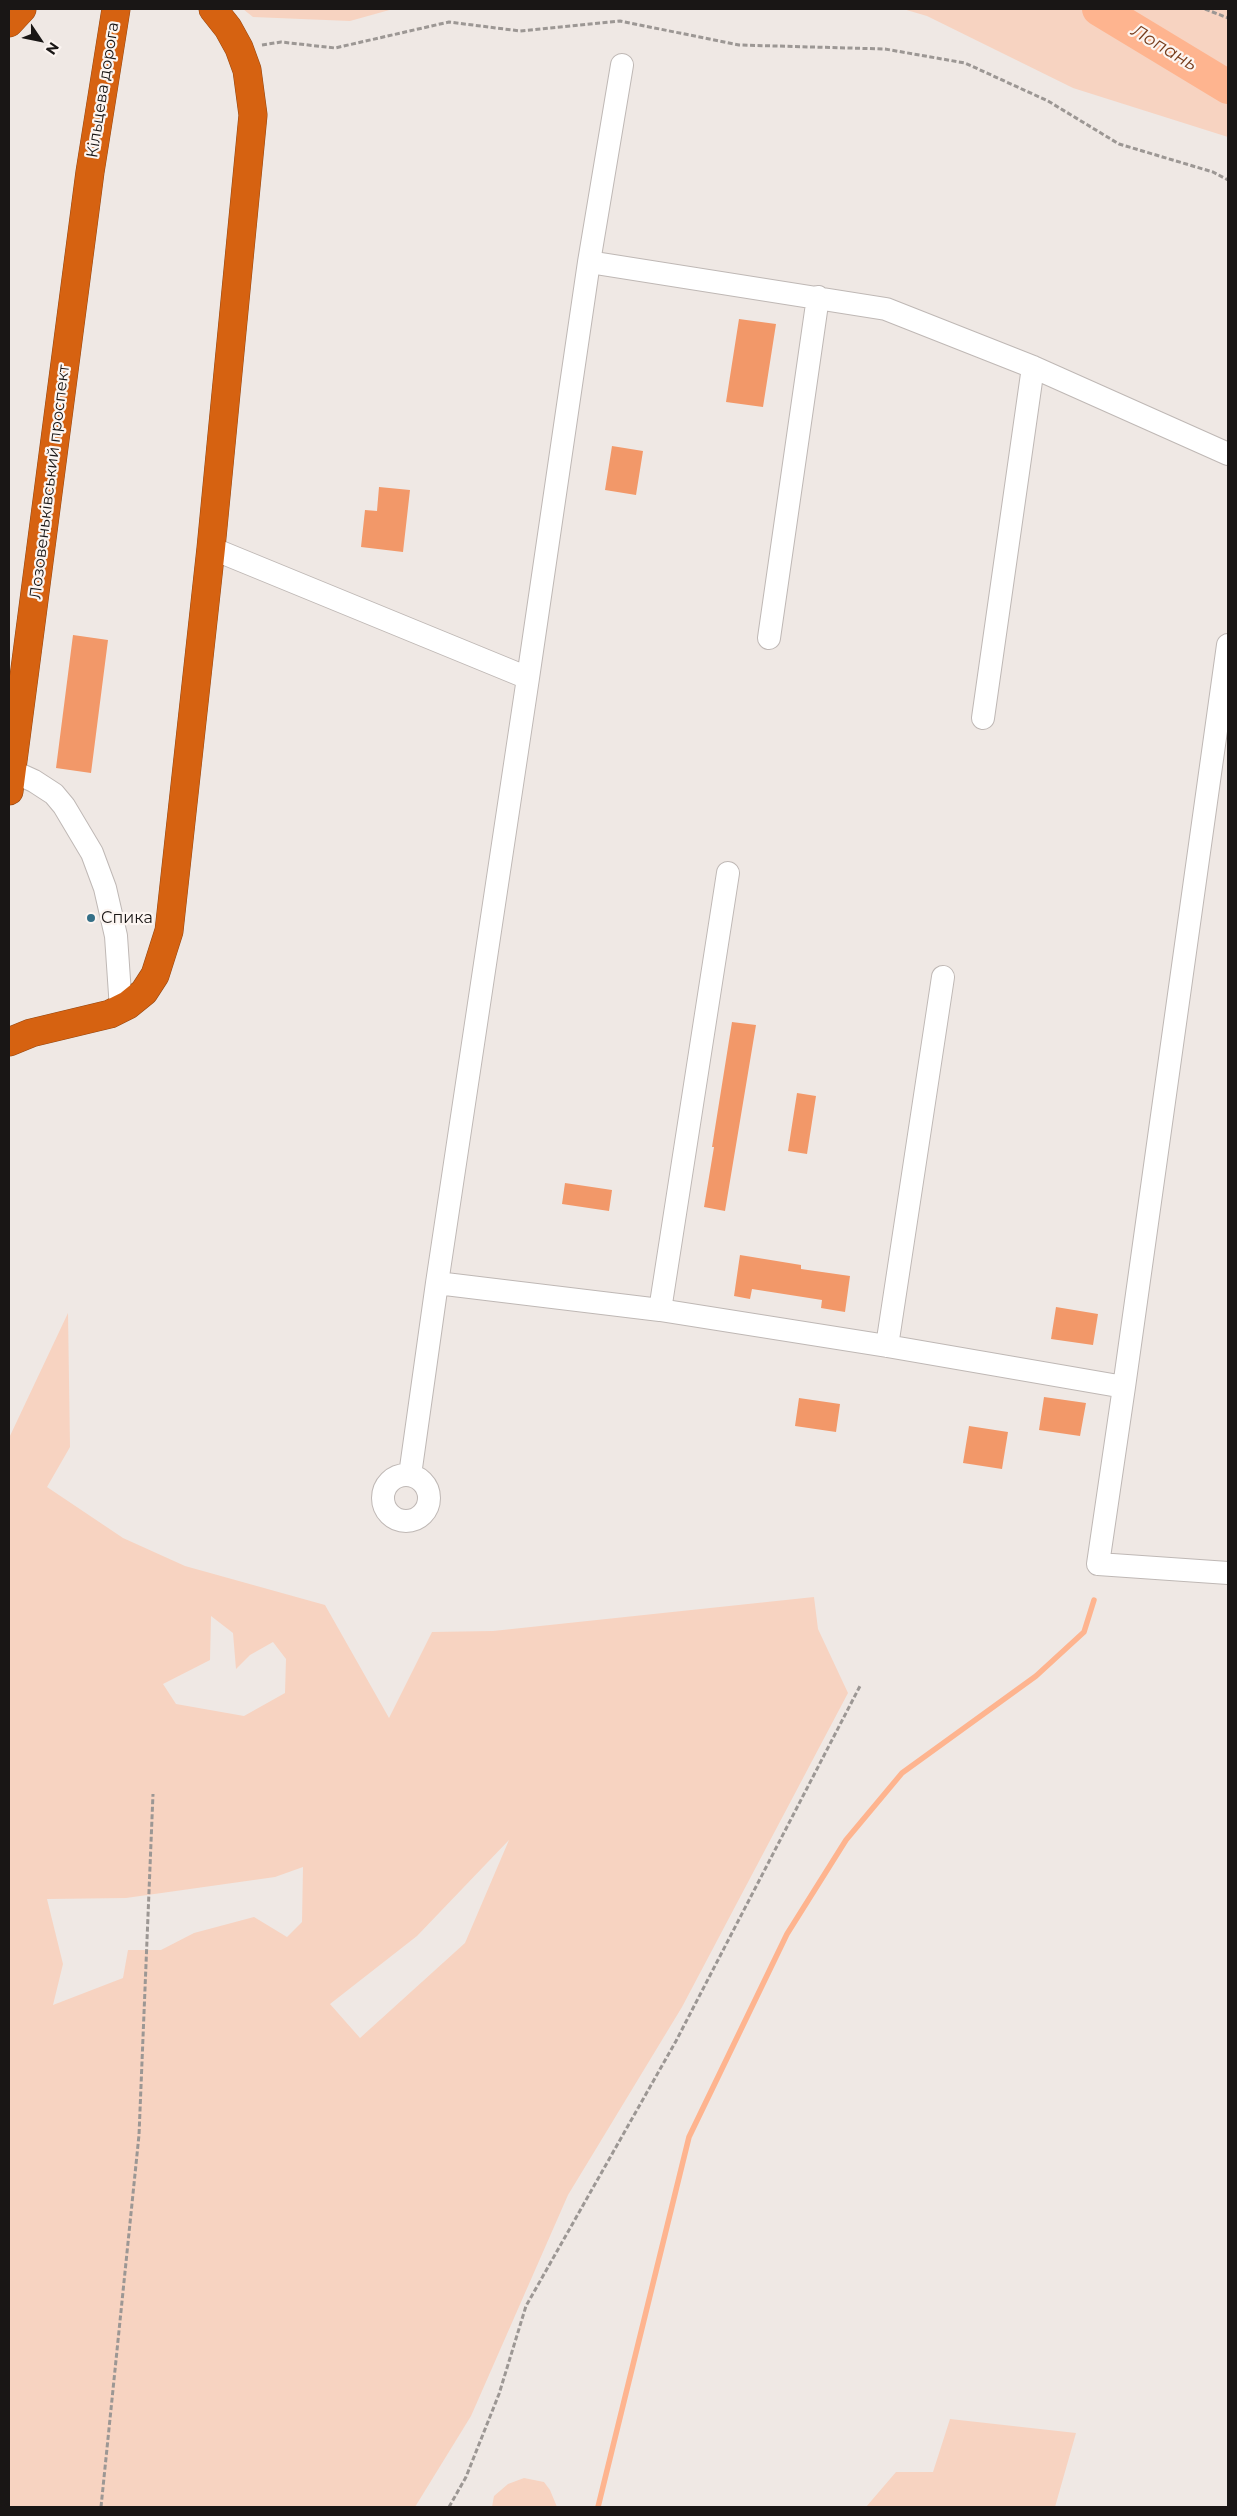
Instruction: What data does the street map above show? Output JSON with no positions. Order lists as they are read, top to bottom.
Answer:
{
  "streets": {
    "highway": ["Кільцева дорога", "Лозовеньківський проспект"]
  },
  "crossings": [
    ["Кільцева дорога", "Лозовеньківський проспект"]
  ],
  "water": ["Лопань"],
  "places": ["Спика"],
  "north": "bottom right"
}
